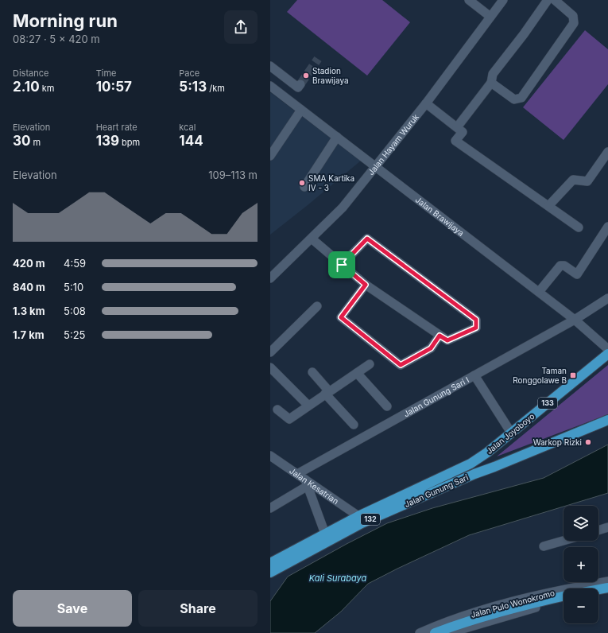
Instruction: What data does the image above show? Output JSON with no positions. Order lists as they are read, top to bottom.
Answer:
{
  "streets": {
    "main road": [
      "133",
      "Jalan Joyoboyo",
      "Jalan Gunung Sari",
      "132",
      "Jalan Pulo Wonokromo"
    ],
    "street": [
      "Jalan Hayam Wuruk",
      "Jalan Brawijaya",
      "Jalan Gunung Sari I",
      "Jalan Kesatrian"
    ]
  },
  "crossings": [
    ["Jalan Hayam Wuruk", "Jalan Brawijaya"],
    ["Jalan Brawijaya", "Jalan Gunung Sari I"],
    ["Jalan Gunung Sari I", "Jalan Kesatrian"],
    ["Jalan Joyoboyo", "Jalan Gunung Sari"],
    ["Jalan Kesatrian", "Jalan Gunung Sari"]
  ],
  "water": ["Kali Surabaya"],
  "places": {
    "other": ["Stadion Brawijaya", "SMA Kartika IV - 3", "Warkop Rizki"],
    "transit": ["Taman Ronggolawe B"]
  },
  "page": {
    "heading": ["Morning run", "08:27 · 5 × 420 m"],
    "stats": [
      ["Distance", "2.10 km"],
      ["Time", "10:57"],
      ["Pace", "5:13 /km"],
      ["Elevation", "30 m"],
      ["Heart rate", "139 bpm"],
      ["kcal", "144"]
    ],
    "chart": ["Elevation", "109–113 m"],
    "list": [
      {
        "name": "420 m",
        "note": "4:59"
      },
      {
        "name": "840 m",
        "note": "5:10"
      },
      {
        "name": "1.3 km",
        "note": "5:08"
      },
      {
        "name": "1.7 km",
        "note": "5:25"
      }
    ],
    "map_buttons": ["+", "−"],
    "buttons": ["Save", "Share"]
  }
}
